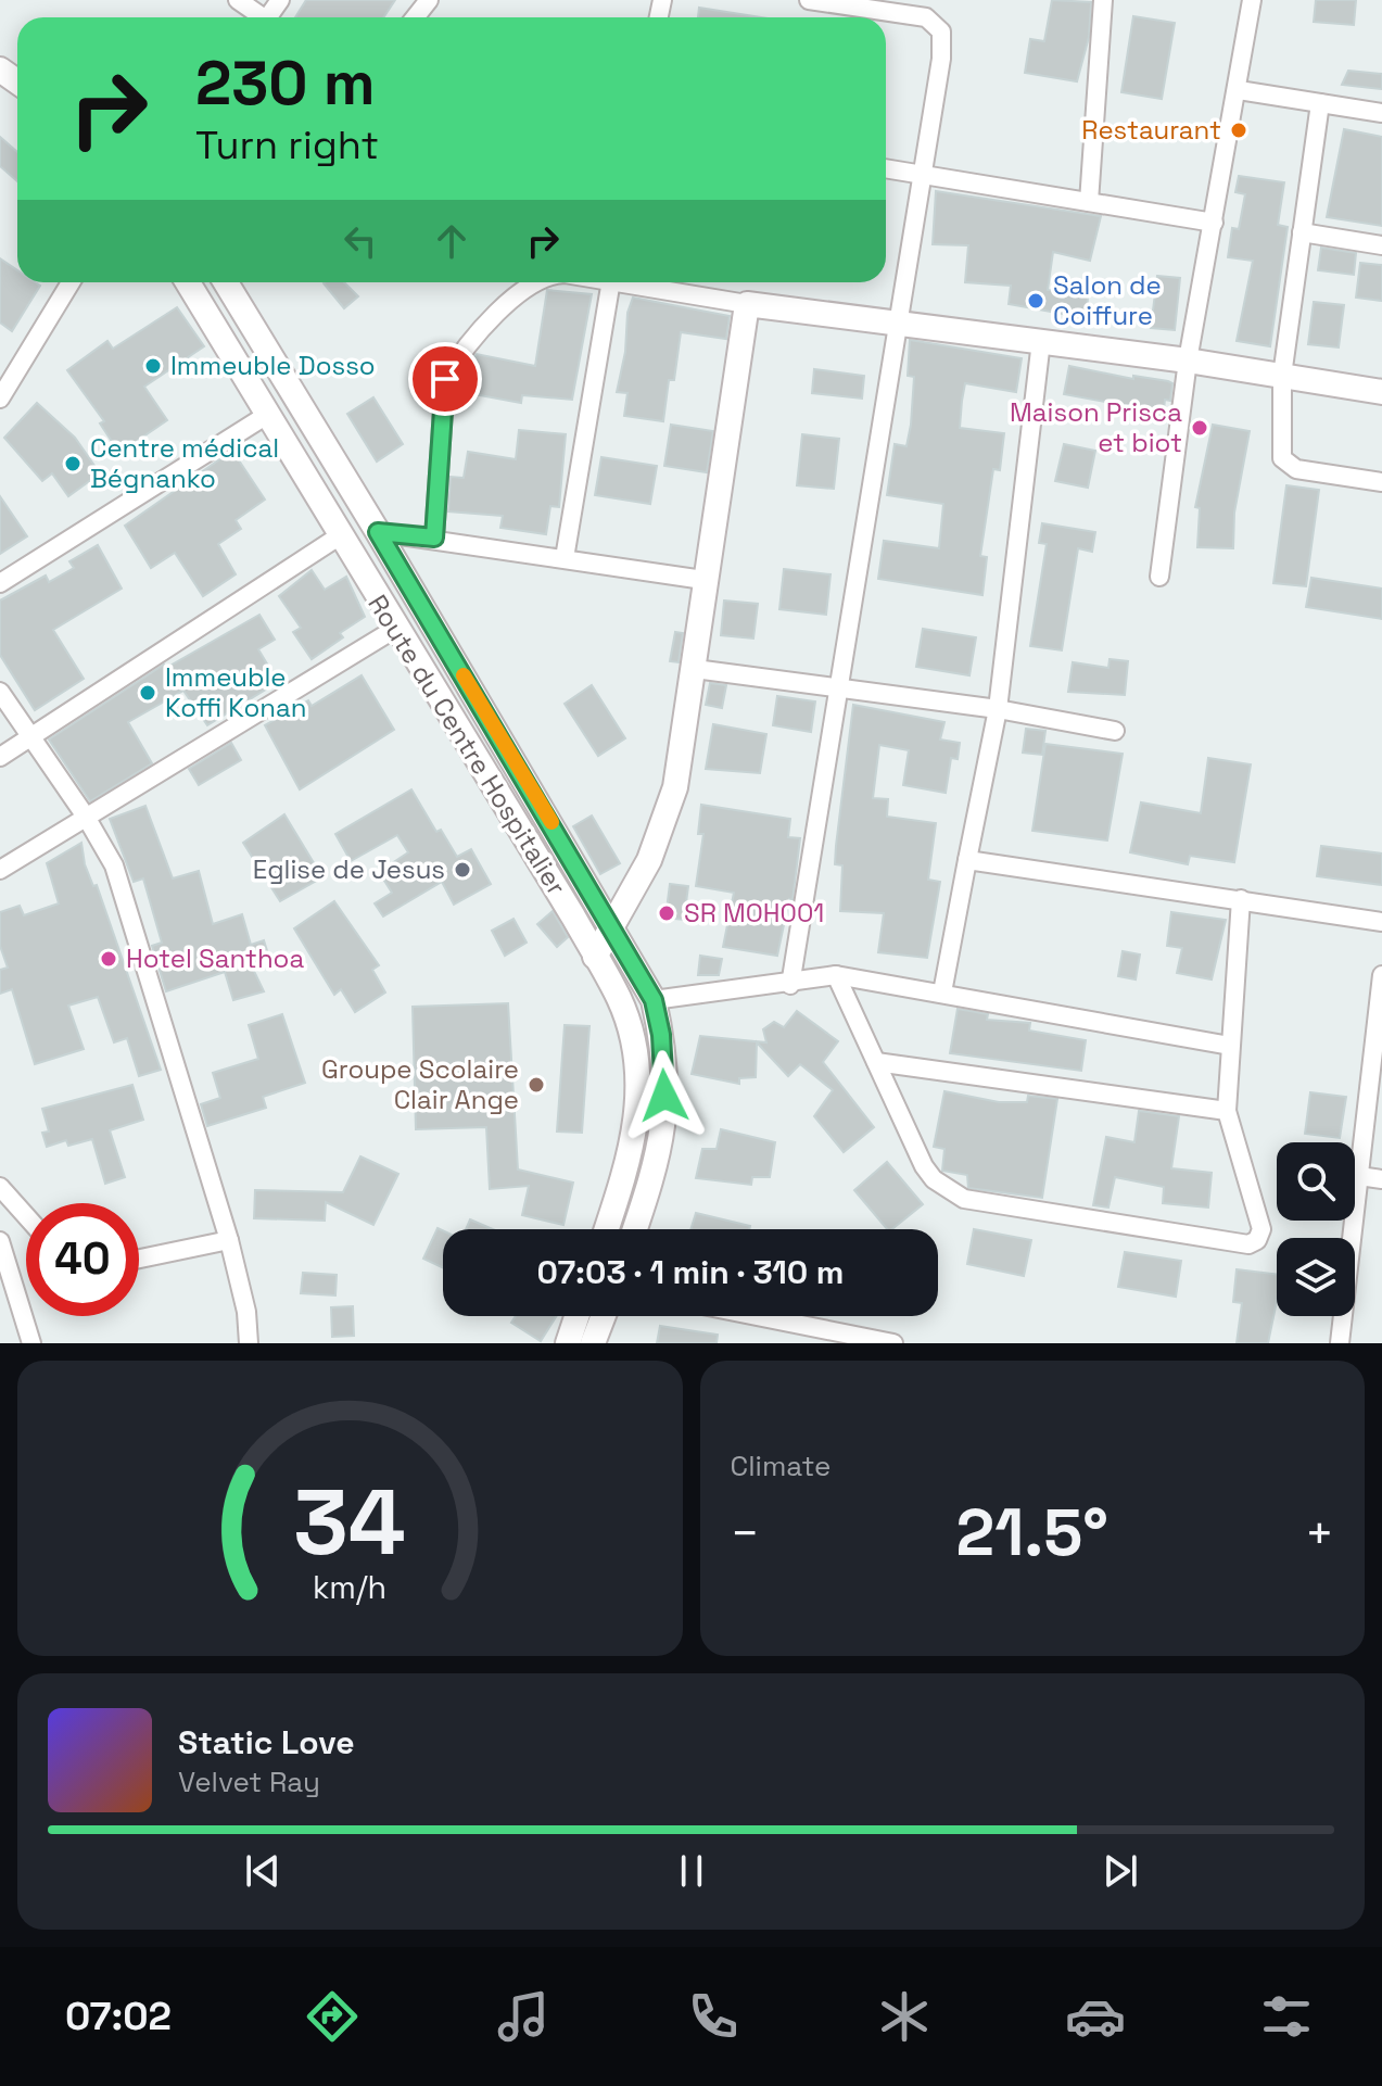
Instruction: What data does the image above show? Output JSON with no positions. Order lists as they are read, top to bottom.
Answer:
{
  "streets": {
    "street": ["Route du Centre Hospitalier"]
  },
  "places": [
    "Restaurant",
    "Salon de Coiffure",
    "Immeuble Dosso",
    "Maison Prisca et biot",
    "Centre médical Bégnanko",
    "Immeuble Koffi Konan",
    "Eglise de Jesus",
    "SR MOH001",
    "Hotel Santhoa",
    "Groupe Scolaire Clair Ange"
  ],
  "page": {
    "turn": ["230 m", "Turn right"],
    "limit": "40",
    "trip": "07:03 · 1 min · 310 m",
    "tile": "Climate",
    "heat": ["−", "21.5°", "+"],
    "song": ["Static Love", "Velvet Ray"],
    "tabs": "07:02",
    "gauge": ["34", "km/h"]
  }
}
